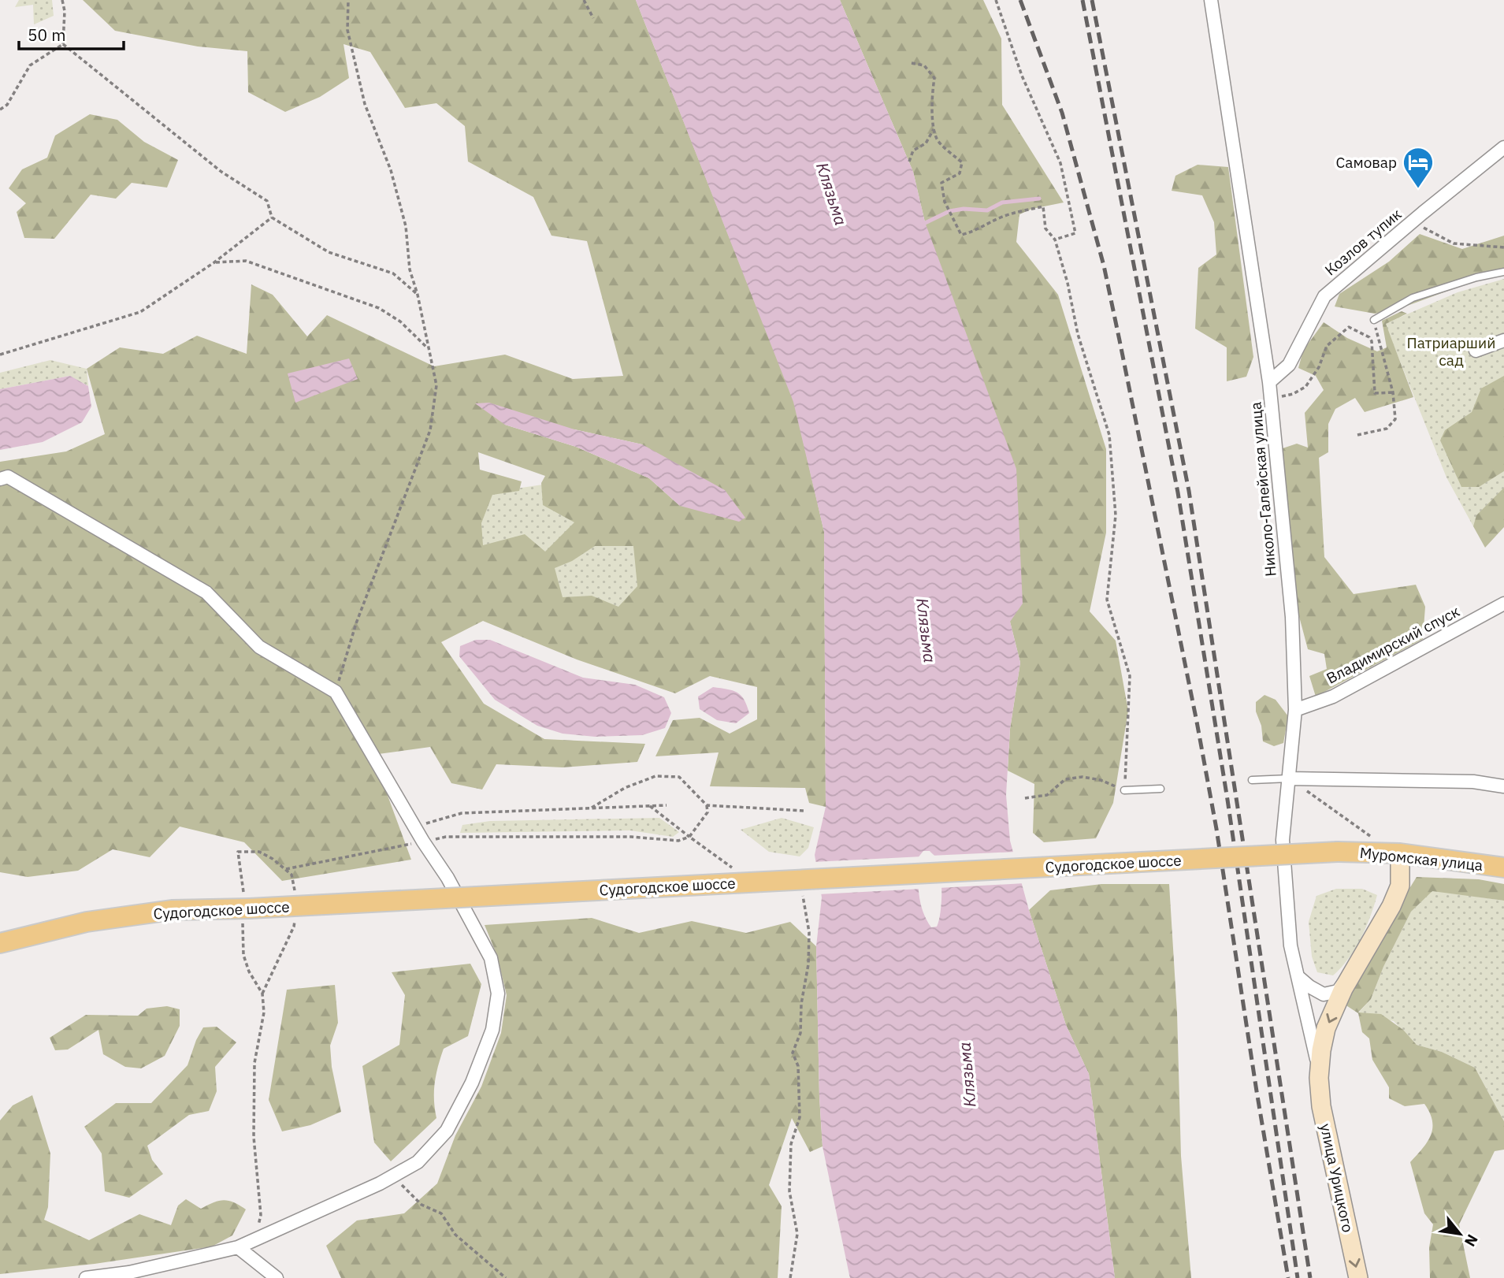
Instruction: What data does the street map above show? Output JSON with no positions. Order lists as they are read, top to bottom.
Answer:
{
  "streets": {
    "main road": ["Муромская улица", "Судогодское шоссе"],
    "street": [
      "Козлов тупик",
      "Николо-Галейская улица",
      "Владимирский спуск",
      "улица Урицкого"
    ]
  },
  "crossings": [
    ["Козлов тупик", "Николо-Галейская улица"],
    ["Николо-Галейская улица", "Владимирский спуск"],
    ["Николо-Галейская улица", "улица Урицкого"],
    ["Муромская улица", "Судогодское шоссе"],
    ["Муромская улица", "улица Урицкого"]
  ],
  "water": ["Клязьма"],
  "parks": ["Патриарший сад"],
  "places": {
    "hotel": ["Самовар"]
  },
  "scale_bar": "50 m",
  "north": "bottom right"
}
